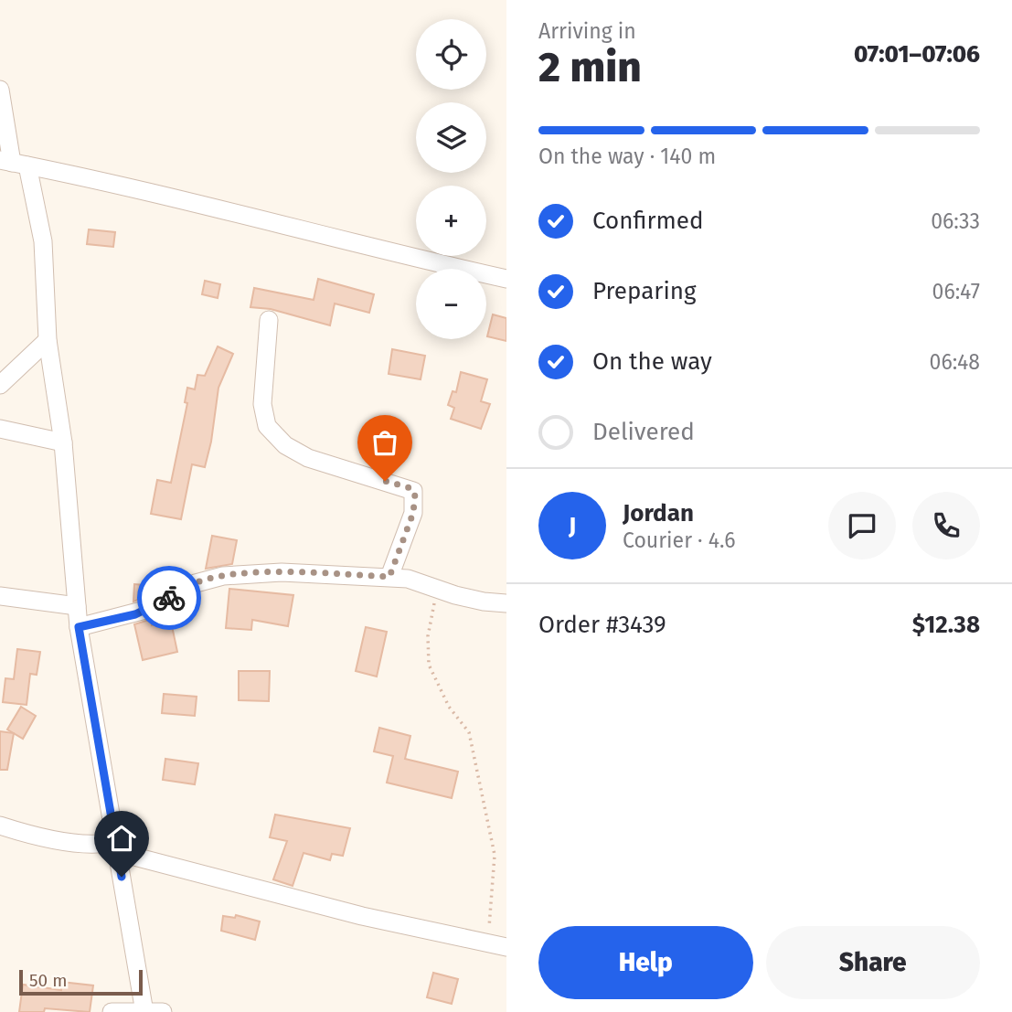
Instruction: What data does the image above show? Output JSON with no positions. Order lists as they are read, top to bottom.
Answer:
{
  "scale_bar": "50 m",
  "page": {
    "heading": ["2 min", "Arriving in", "07:01–07:06"],
    "panel": [
      "Jordan",
      "Courier · 4.6",
      "Order #3439",
      "$12.38"
    ],
    "map_buttons": ["+", "−"],
    "bar": "On the way · 140 m",
    "list": [
      ["Confirmed", "06:33"],
      ["Preparing", "06:47"],
      ["On the way", "06:48"],
      "Delivered"
    ],
    "round": "J",
    "buttons": ["Help", "Share"],
    "scale": "50 m"
  }
}
